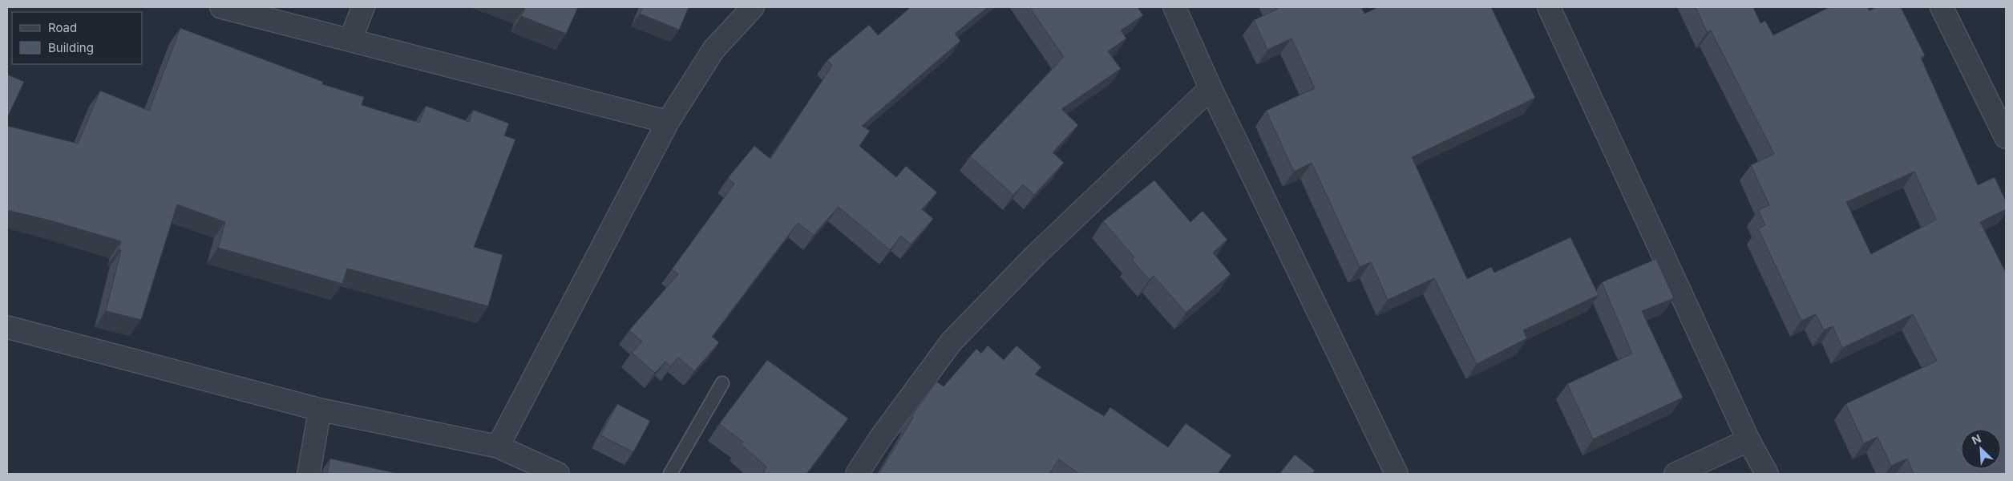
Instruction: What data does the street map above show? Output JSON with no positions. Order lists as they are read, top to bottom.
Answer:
{
  "legend": ["Road", "Building"],
  "north": "top left"
}
